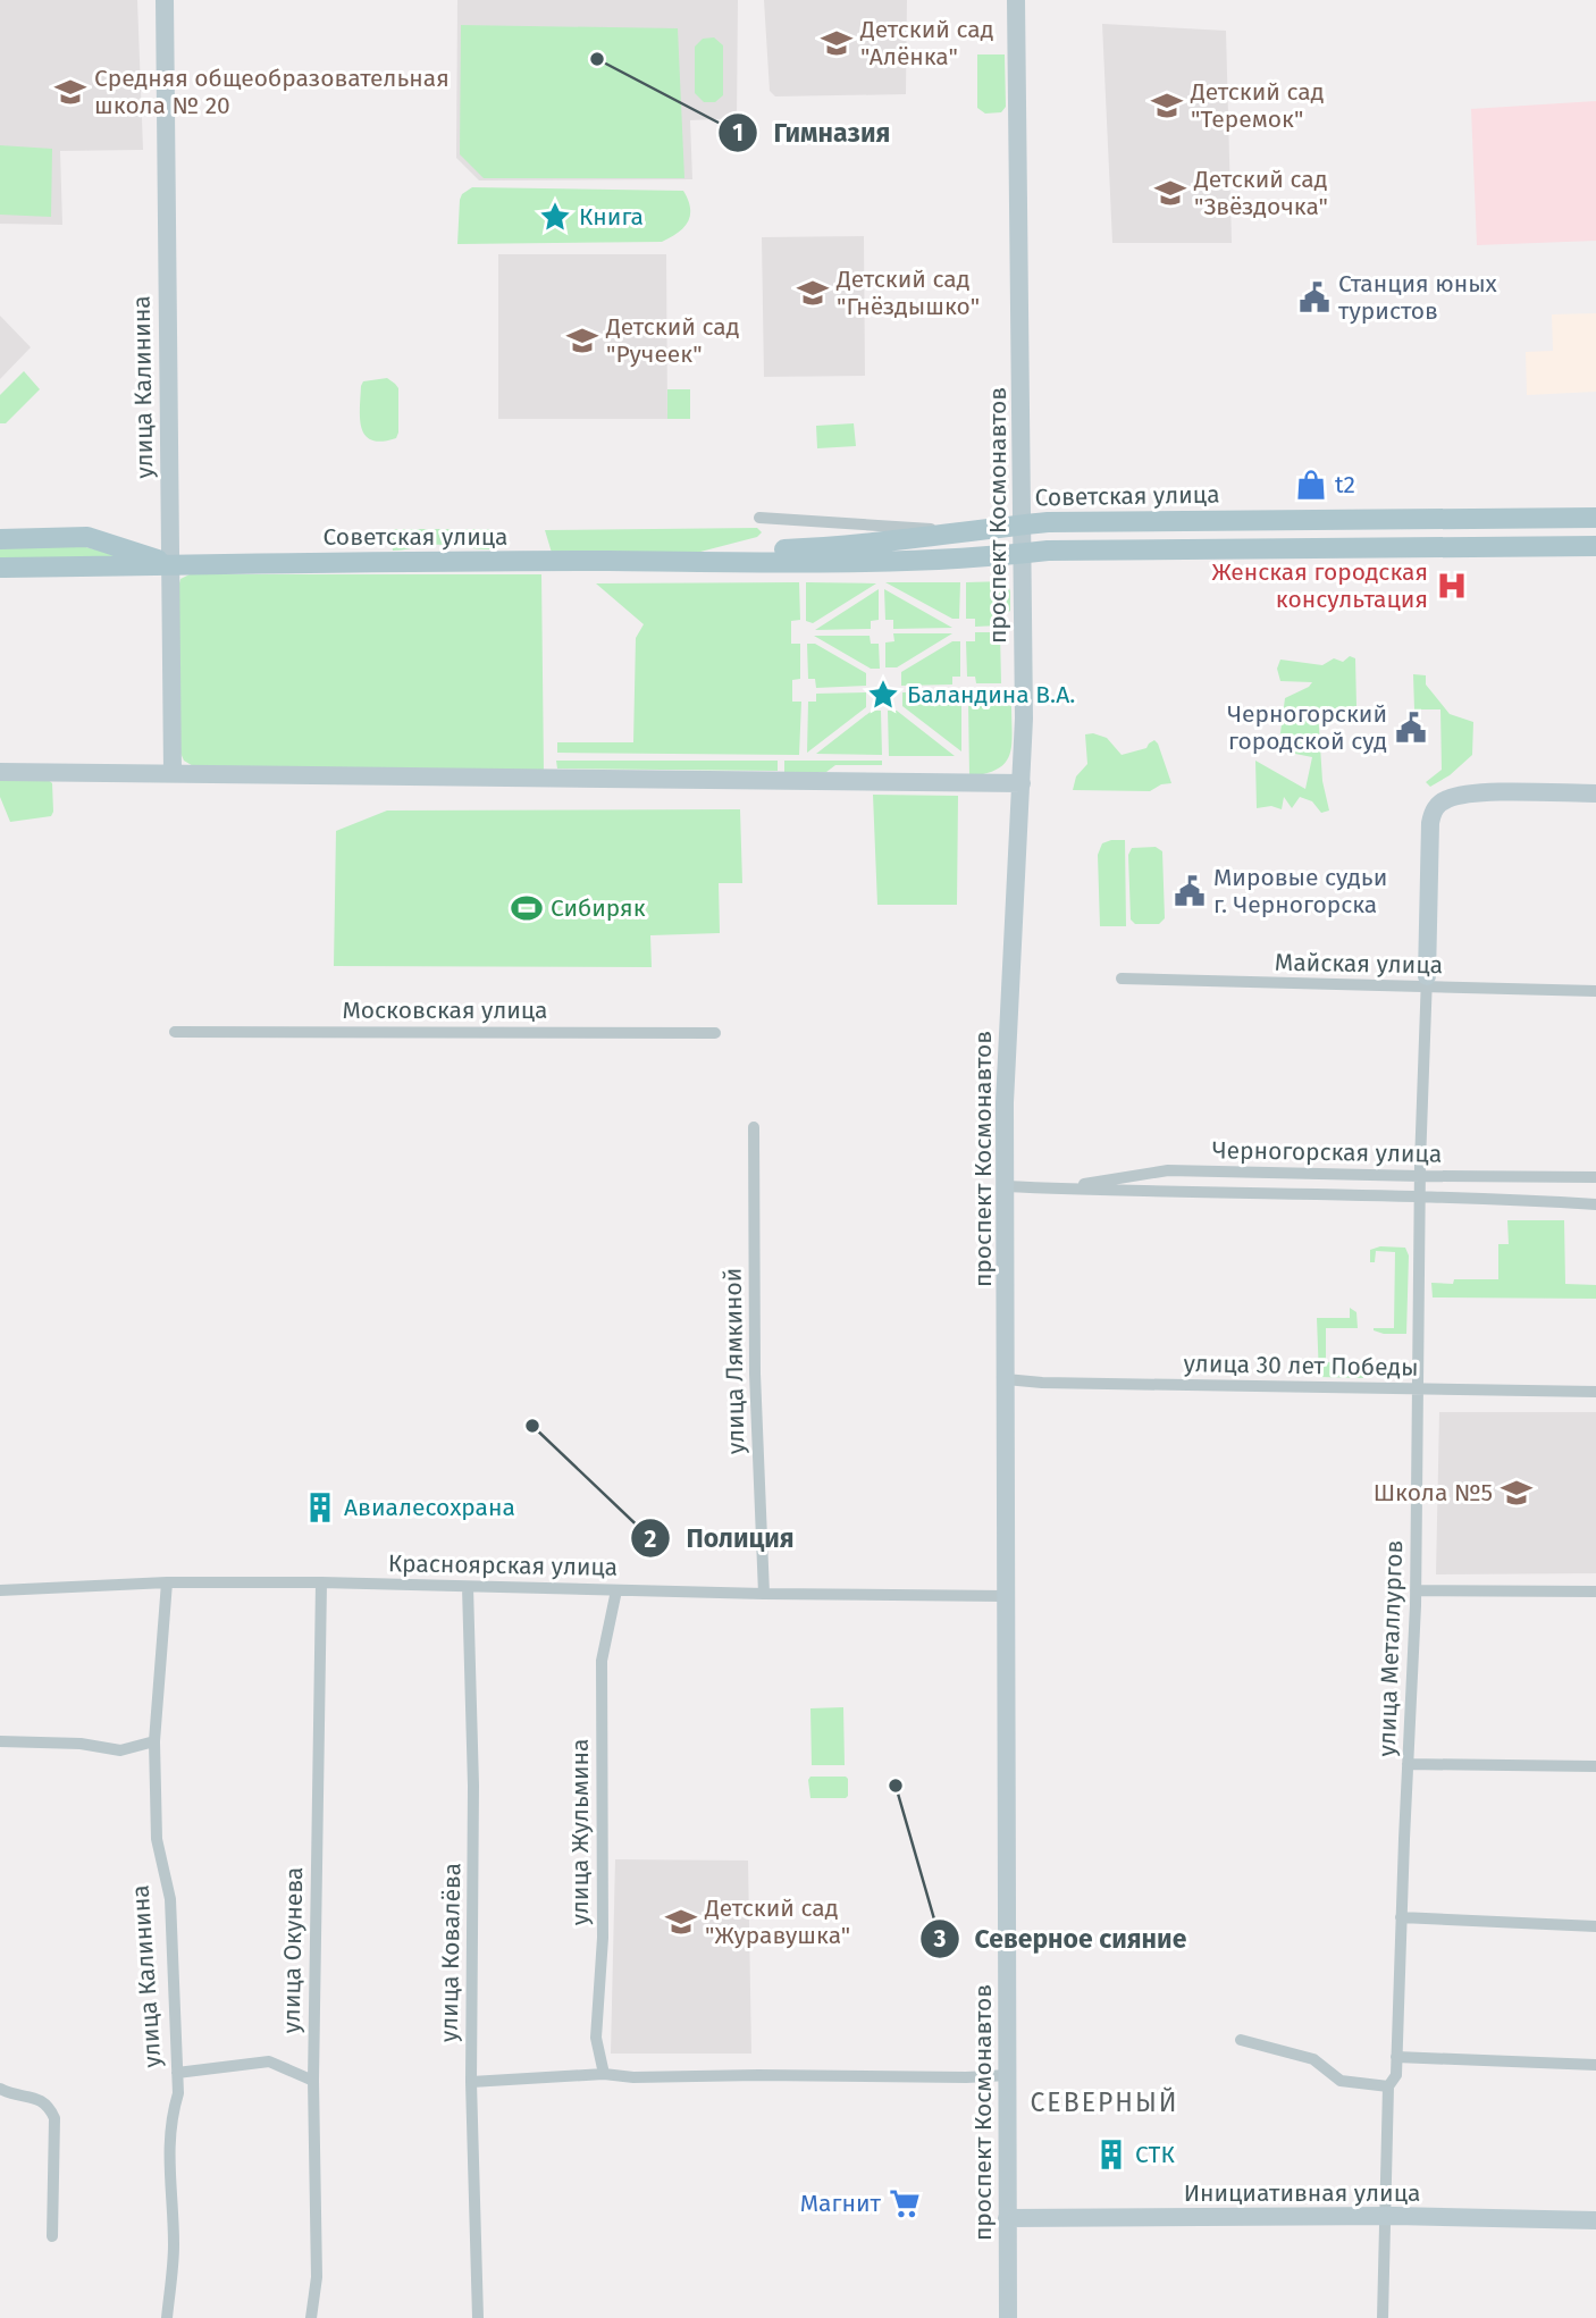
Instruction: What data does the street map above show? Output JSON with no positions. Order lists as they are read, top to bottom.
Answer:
{
  "streets": {
    "main road": [
      "улица Калинина",
      "Советская улица",
      "проспект Космонавтов",
      "Инициативная улица"
    ],
    "street": [
      "Майская улица",
      "Московская улица",
      "Черногорская улица",
      "улица Лямкиной",
      "улица 30 лет Победы",
      "Красноярская улица",
      "улица Металлургов",
      "улица Жульмина",
      "улица Окунева",
      "улица Ковалёва"
    ]
  },
  "crossings": [
    ["улица Калинина", "Советская улица"],
    ["улица Калинина", "Красноярская улица"],
    ["Советская улица", "проспект Космонавтов"],
    ["проспект Космонавтов", "Черногорская улица"],
    ["проспект Космонавтов", "улица 30 лет Победы"],
    ["проспект Космонавтов", "Красноярская улица"],
    ["проспект Космонавтов", "Инициативная улица"],
    ["Майская улица", "улица Металлургов"],
    ["Черногорская улица", "улица Металлургов"],
    ["улица Лямкиной", "Красноярская улица"],
    ["улица 30 лет Победы", "улица Металлургов"],
    ["Красноярская улица", "улица Жульмина"],
    ["Красноярская улица", "улица Окунева"],
    ["Красноярская улица", "улица Ковалёва"],
    ["улица Металлургов", "Инициативная улица"]
  ],
  "districts": ["СЕВЕРНЫЙ"],
  "places": {
    "school or university": [
      "Детский сад \"Алёнка\"",
      "Средняя общеобразовательная школа № 20",
      "Детский сад \"Теремок\"",
      "Детский сад \"Звёздочка\"",
      "Детский сад \"Гнёздышко\"",
      "Детский сад \"Ручеек\"",
      "Школа №5",
      "Детский сад \"Журавушка\""
    ],
    "other": ["Гимназия", "Полиция", "Северное сияние"],
    "place": ["Книга", "Баландина В.А."],
    "public building": ["Станция юных туристов", "Черногорский городской суд", "Мировые судьи г. Черногорска"],
    "shop": ["t2"],
    "hospital": ["Женская городская консультация"],
    "sports": ["Сибиряк"],
    "building": ["Авиалесохрана", "СТК"],
    "supermarket": ["Магнит"]
  }
}
